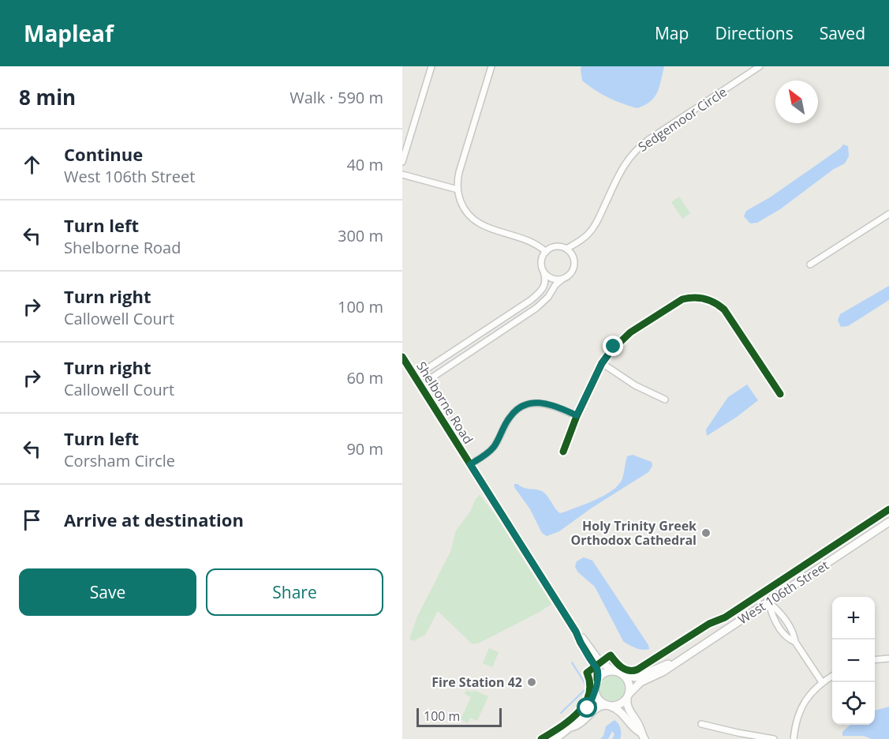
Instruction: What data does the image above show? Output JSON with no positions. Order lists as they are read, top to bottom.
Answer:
{
  "streets": {
    "street": ["Sedgemoor Circle", "Shelborne Road", "West 106th Street"]
  },
  "crossings": [
    ["Shelborne Road", "West 106th Street"]
  ],
  "places": ["Holy Trinity Greek Orthodox Cathedral", "Fire Station 42"],
  "scale_bar": "100 m",
  "north": "top left",
  "page": {
    "header": "Mapleaf",
    "nav": ["Map", "Directions", "Saved"],
    "heading": ["8 min", "Walk · 590 m"],
    "list": [
      ["Continue", "West 106th Street", "40 m"],
      ["Turn left", "Shelborne Road", "300 m"],
      ["Turn right", "Callowell Court", "100 m"],
      ["Turn right", "Callowell Court", "60 m"],
      ["Turn left", "Corsham Circle", "90 m"],
      "Arrive at destination"
    ],
    "buttons": ["Save", "Share"],
    "map_buttons": ["+", "−"],
    "scale": "100 m"
  }
}
